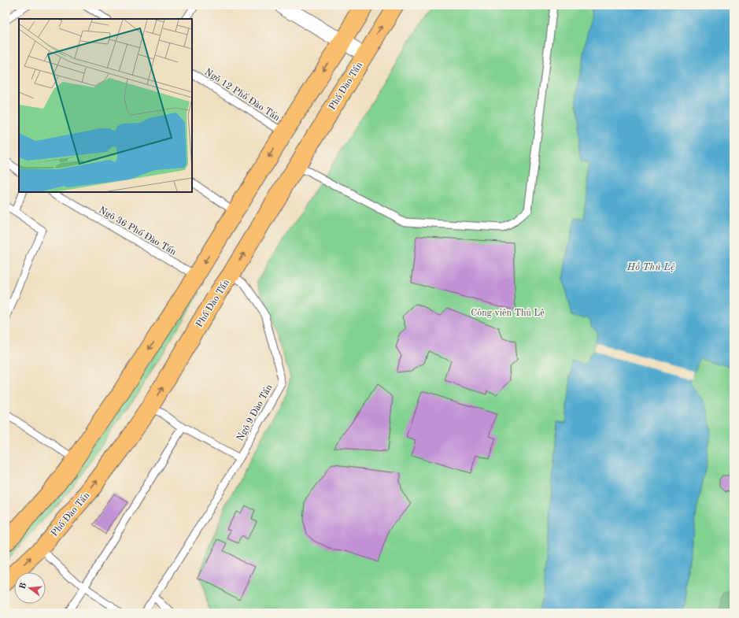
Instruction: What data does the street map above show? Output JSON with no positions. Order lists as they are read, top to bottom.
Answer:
{
  "streets": {
    "main road": ["Phố Đào Tấn"],
    "lane": ["Ngõ 12 Phố Đào Tấn", "Ngõ 36 Phố Đào Tấn", "Ngõ 9 Đào Tấn"]
  },
  "crossings": [
    ["Phố Đào Tấn", "Ngõ 9 Đào Tấn"]
  ],
  "water": ["Hồ Thủ Lệ"],
  "parks": ["Công viên Thủ Lệ"],
  "north": "left"
}
